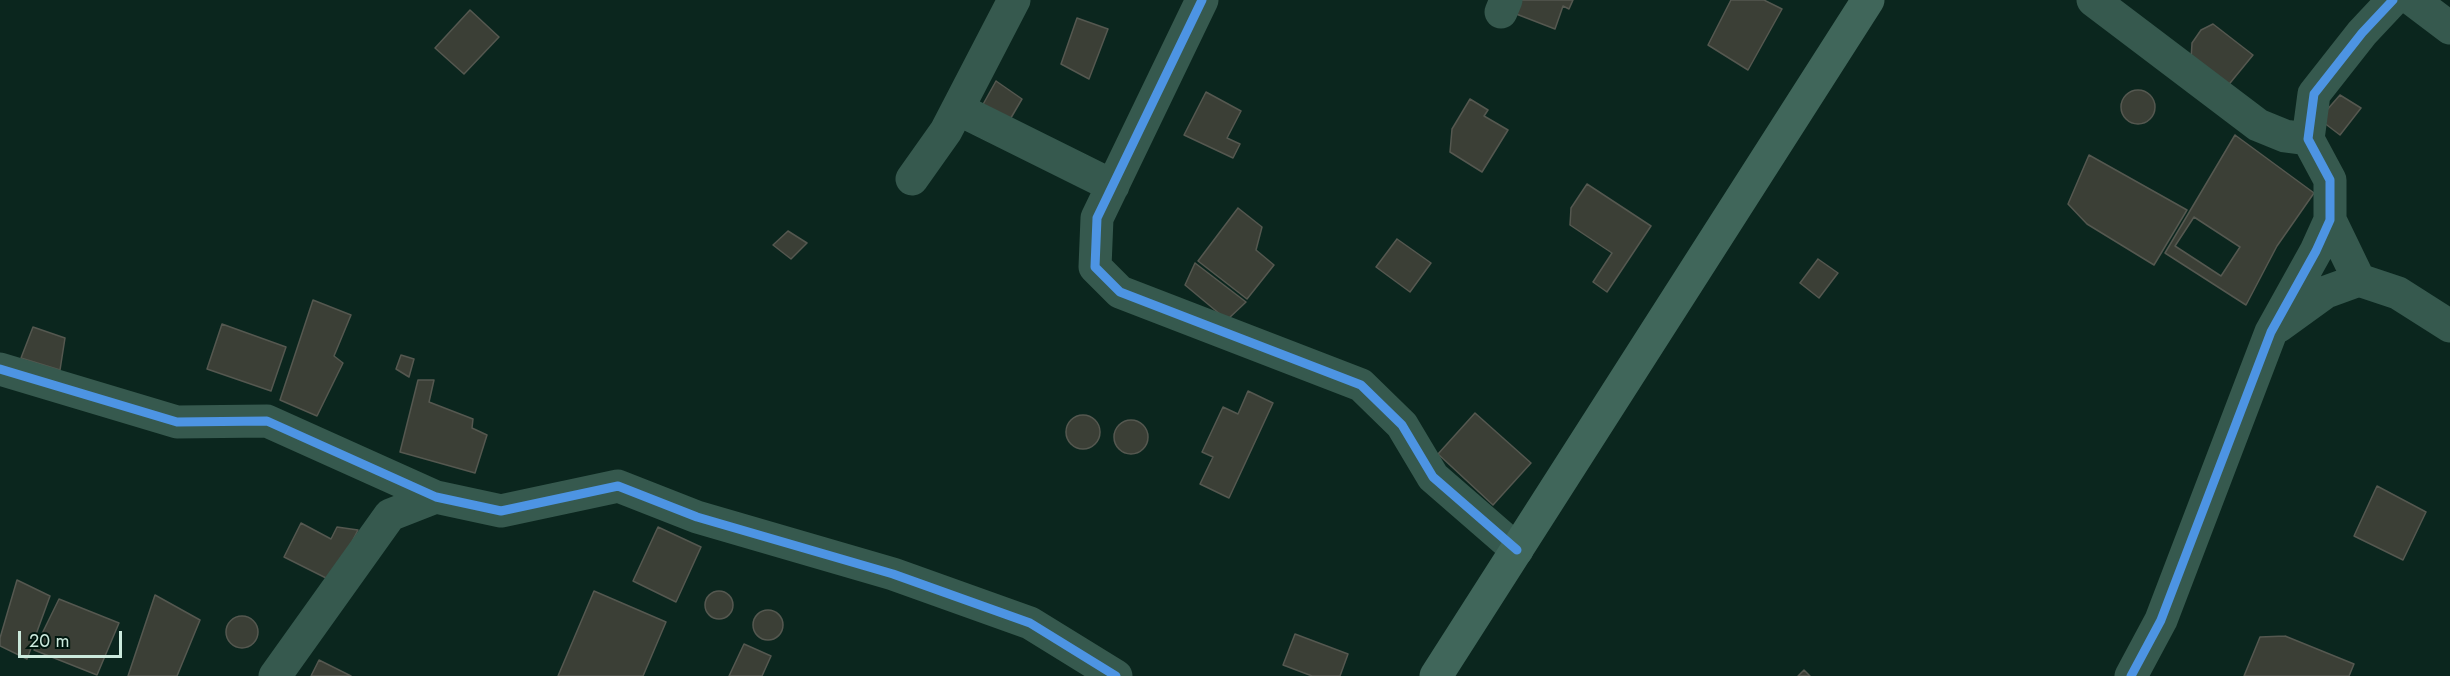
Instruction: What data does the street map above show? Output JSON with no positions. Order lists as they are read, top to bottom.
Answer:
{
  "scale_bar": "20 m"
}
